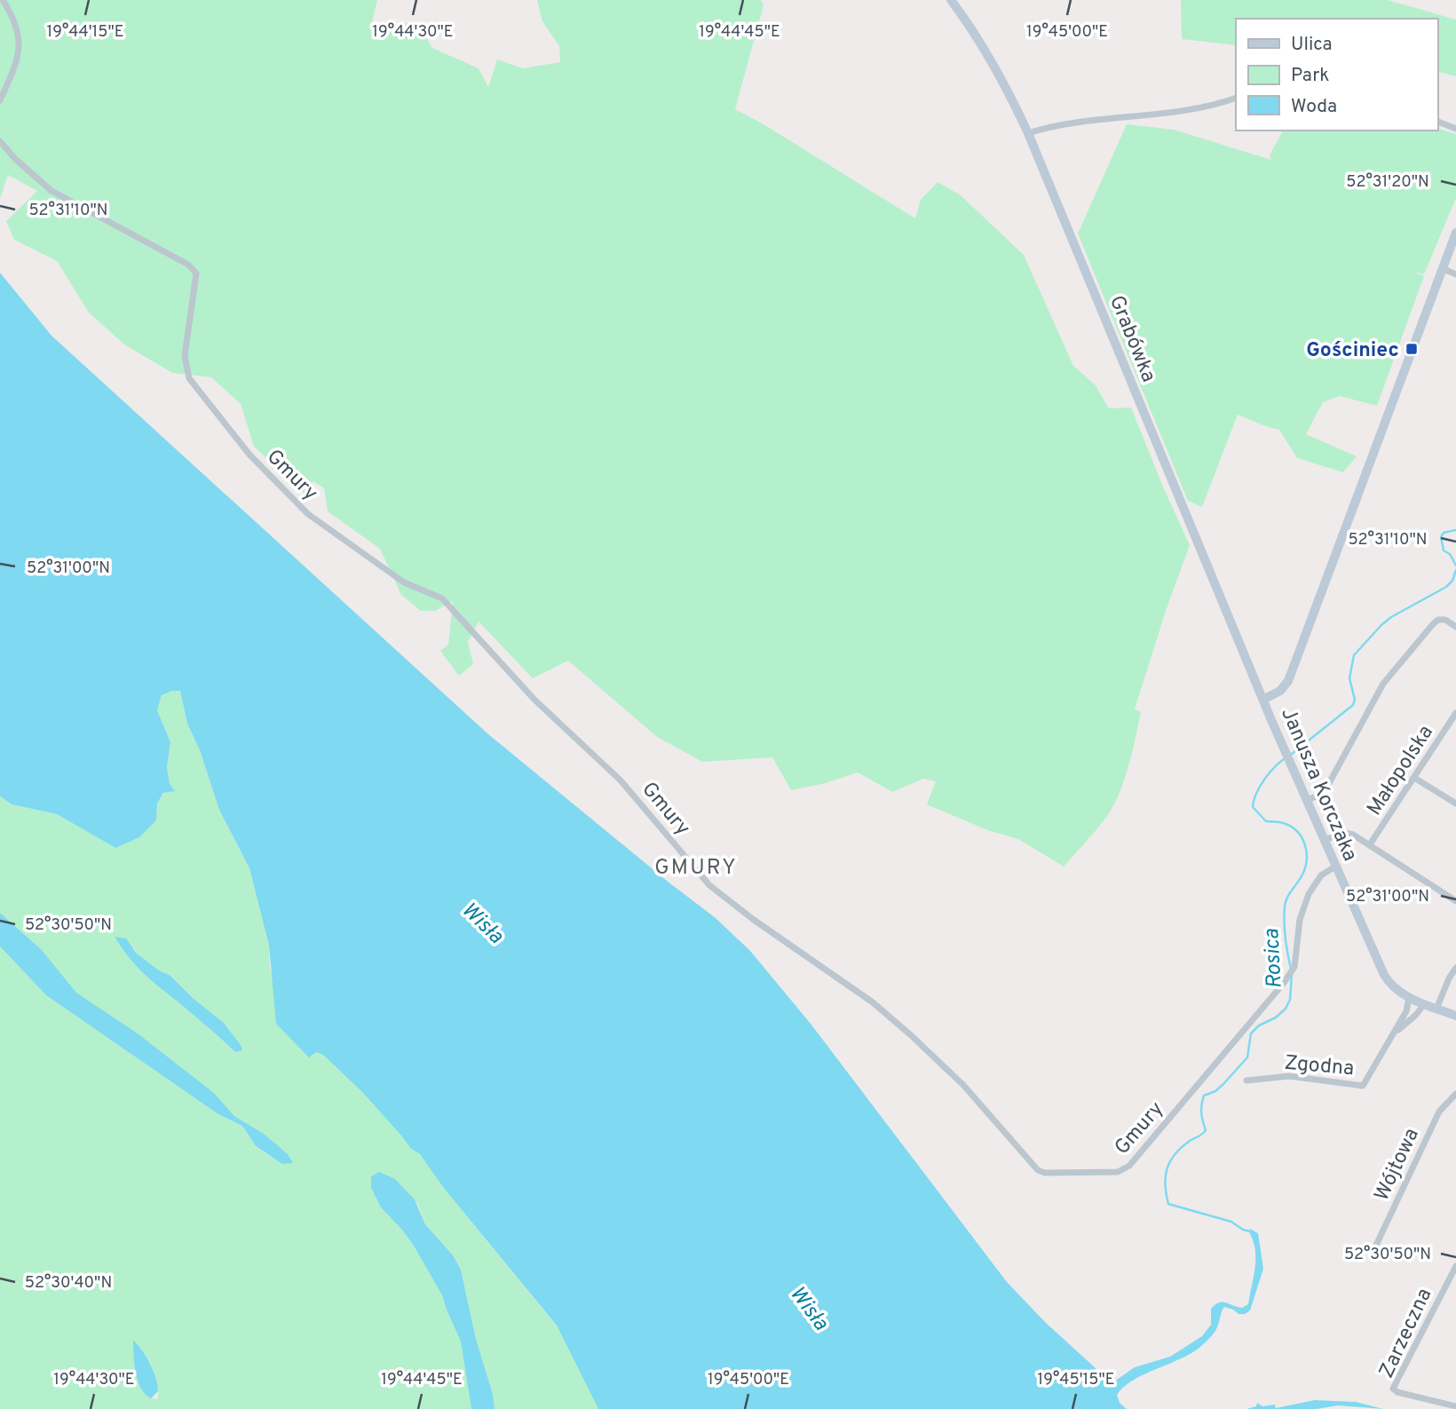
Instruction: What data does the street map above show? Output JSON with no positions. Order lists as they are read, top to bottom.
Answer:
{
  "streets": {
    "street": [
      "Grabówka",
      "Gmury",
      "Małopolska",
      "Janusza Korczaka",
      "Zgodna",
      "Wójtowa",
      "Zarzeczna"
    ]
  },
  "crossings": [
    ["Grabówka", "Janusza Korczaka"],
    ["Gmury", "Janusza Korczaka"],
    ["Janusza Korczaka", "Zgodna"]
  ],
  "districts": ["GMURY"],
  "water": ["Wisła", "Rosica"],
  "places": {
    "transit": ["Gościniec"]
  },
  "legend": ["Ulica", "Park", "Woda"],
  "coordinates": [
    "19°44'15\"E",
    "19°44'30\"E",
    "19°44'45\"E",
    "19°45'00\"E",
    "52°31'20\"N",
    "52°31'10\"N",
    "52°31'00\"N",
    "52°30'50\"N",
    "52°30'40\"N",
    "19°45'15\"E"
  ]
}
